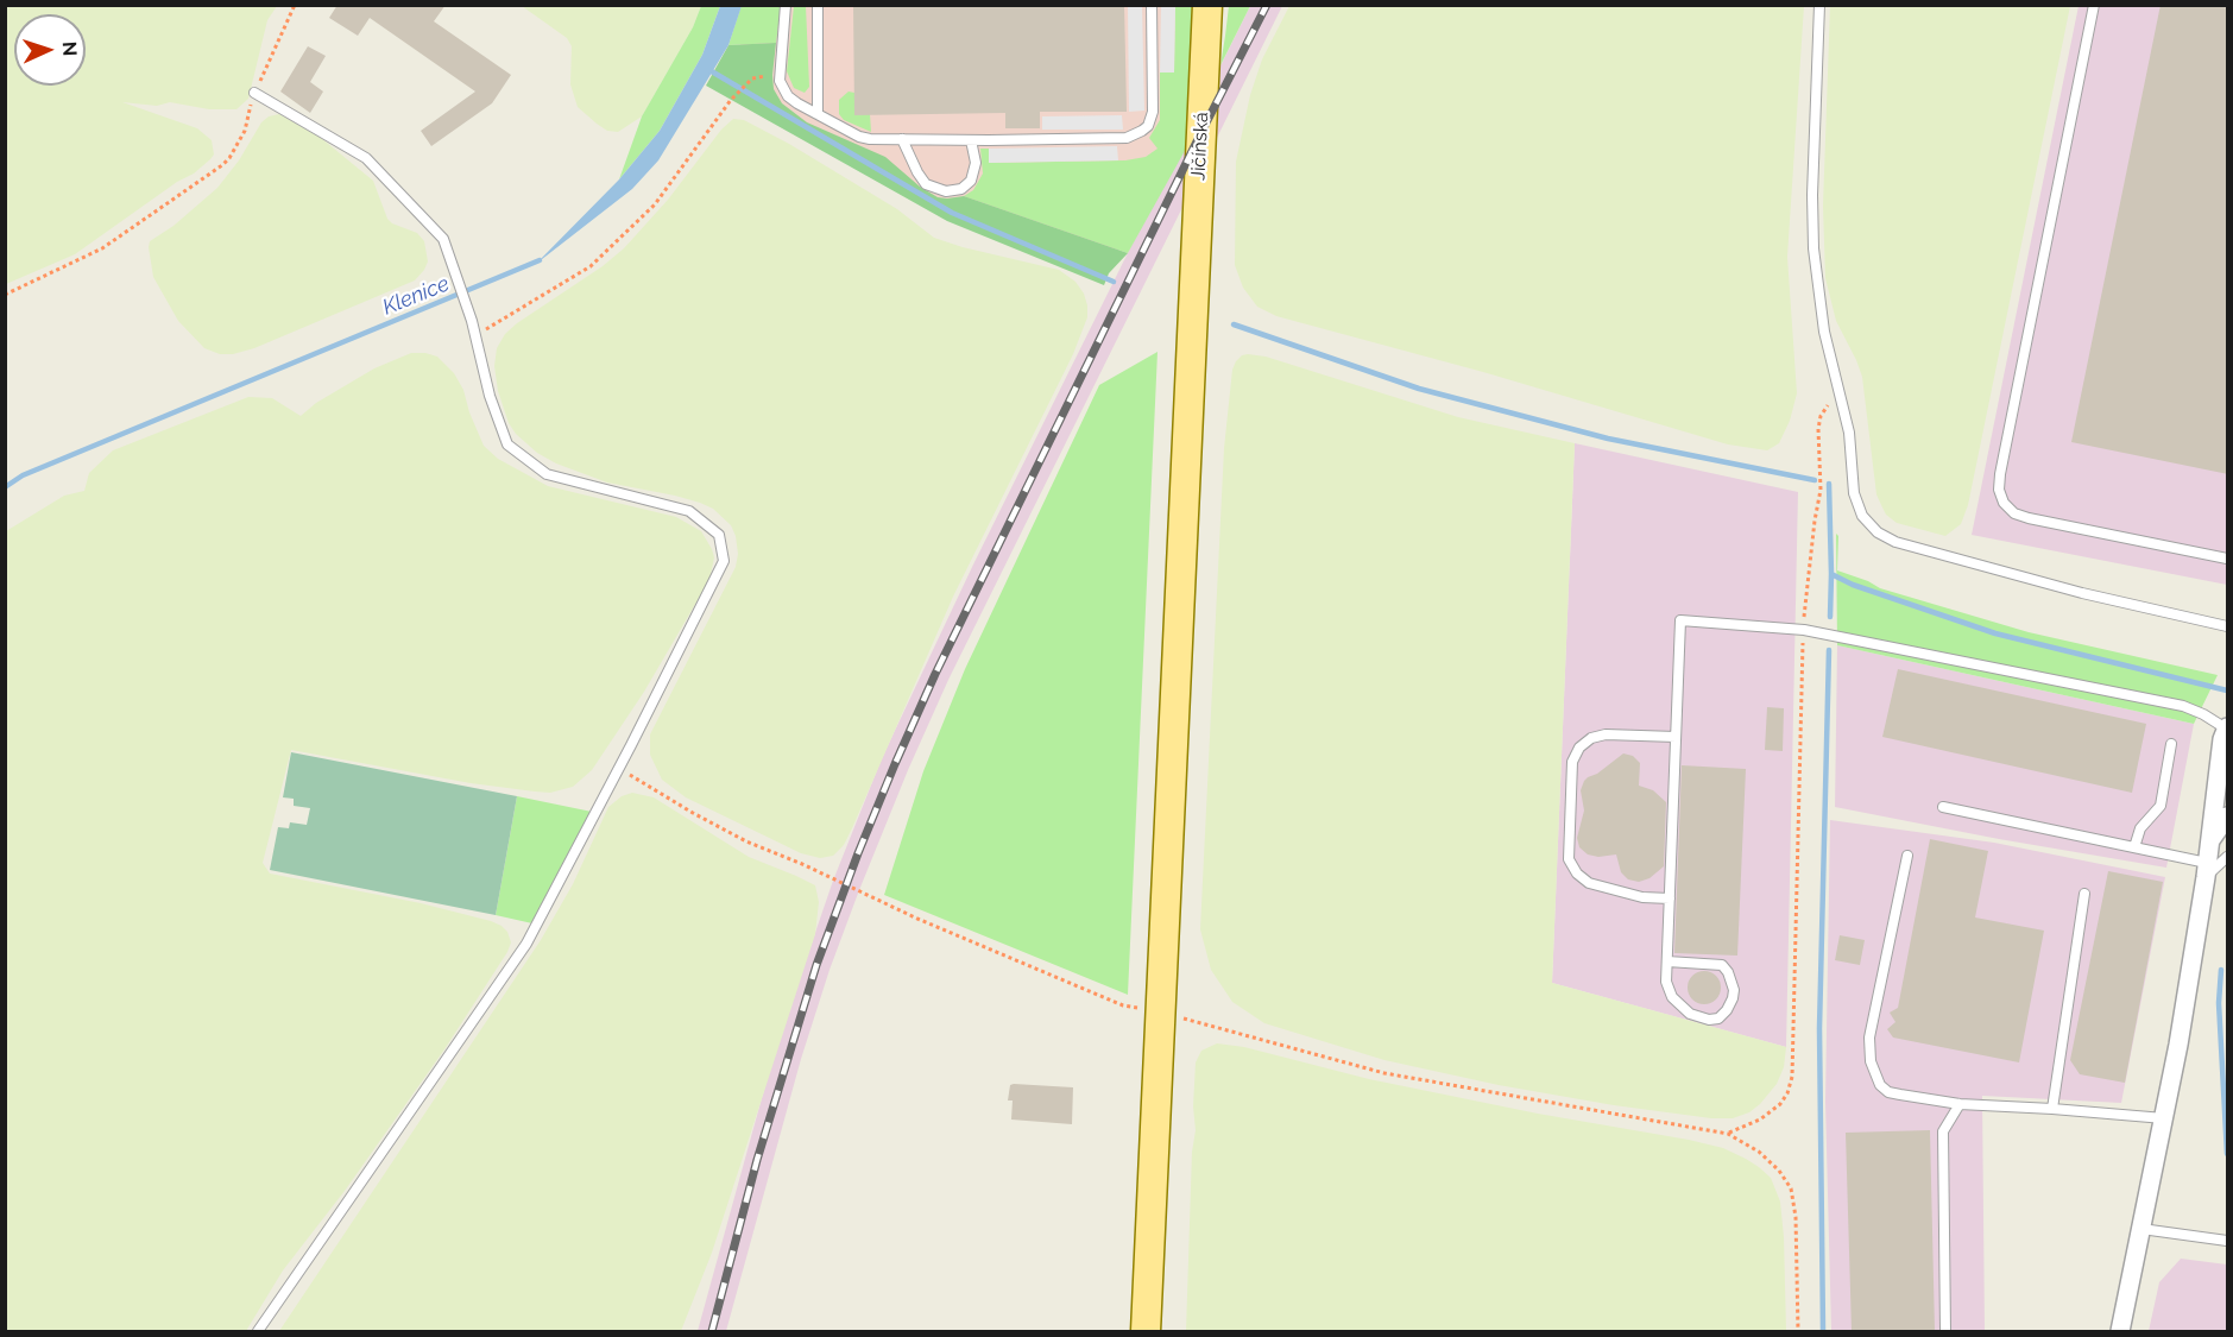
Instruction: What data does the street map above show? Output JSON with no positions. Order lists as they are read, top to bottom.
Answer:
{
  "streets": {
    "main road": ["Jičínská"]
  },
  "water": ["Klenice"],
  "north": "right"
}
